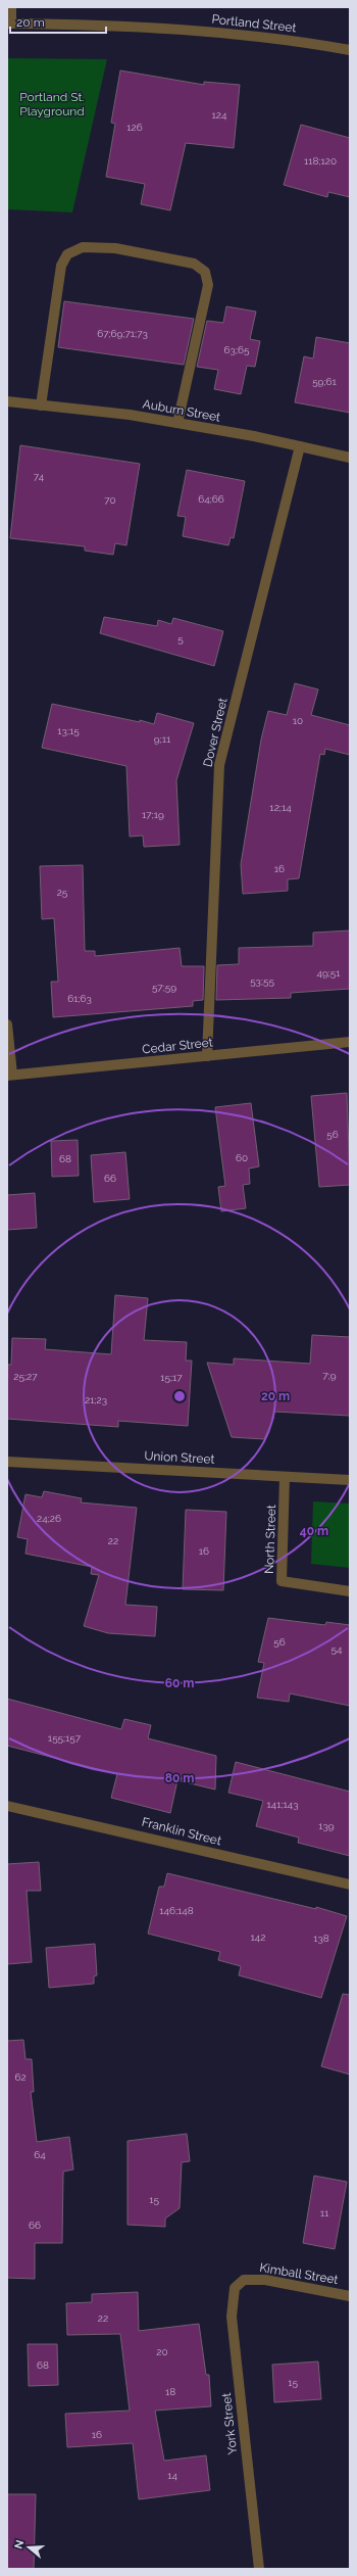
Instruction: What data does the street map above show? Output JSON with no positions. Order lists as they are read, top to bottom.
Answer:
{
  "streets": {
    "street": [
      "Portland Street",
      "Auburn Street",
      "Dover Street",
      "Cedar Street",
      "Union Street",
      "North Street",
      "Franklin Street",
      "Kimball Street",
      "York Street"
    ]
  },
  "crossings": [
    ["Auburn Street", "Dover Street"],
    ["Dover Street", "Cedar Street"],
    ["Union Street", "North Street"],
    ["Kimball Street", "York Street"]
  ],
  "parks": ["Portland St. Playground"],
  "house_numbers": [
    "124",
    "126",
    "118;120",
    "67;69;71;73",
    "63;65",
    "59;61",
    "74",
    "64;66",
    "70",
    "5",
    "10",
    "13;15",
    "9;11",
    "12;14",
    "17;19",
    "16",
    "25",
    "49;51",
    "53;55",
    "57;59",
    "61;63",
    "56",
    "60",
    "68",
    "66",
    "7;9",
    "25;27",
    "15;17",
    "21;23",
    "24;26",
    "22",
    "16",
    "56",
    "54",
    "155;157",
    "141;143",
    "139",
    "146;148",
    "142",
    "138",
    "62",
    "64",
    "15",
    "11",
    "66",
    "22",
    "20",
    "68",
    "15",
    "18",
    "16",
    "14"
  ],
  "scale_bar": "20 m",
  "north": "left",
  "rings": [
    "20 m",
    "40 m",
    "60 m",
    "80 m"
  ]
}
